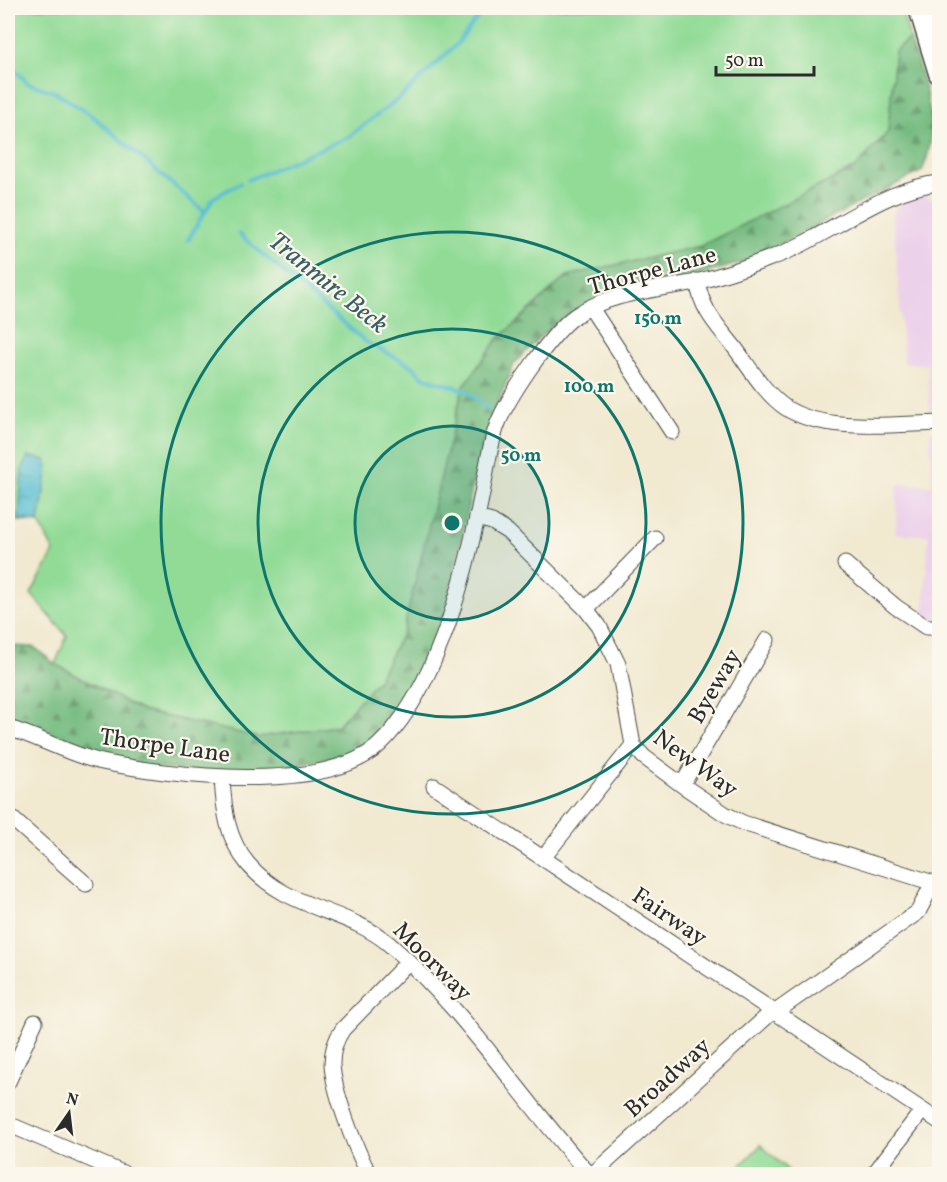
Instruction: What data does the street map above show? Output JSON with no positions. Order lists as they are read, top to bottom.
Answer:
{
  "streets": {
    "street": [
      "Thorpe Lane",
      "Byeway",
      "New Way",
      "Fairway",
      "Moorway",
      "Broadway"
    ]
  },
  "crossings": [
    ["Thorpe Lane", "New Way"],
    ["Thorpe Lane", "Moorway"],
    ["Byeway", "New Way"],
    ["New Way", "Broadway"],
    ["Fairway", "Broadway"],
    ["Moorway", "Broadway"]
  ],
  "water": ["Tranmire Beck"],
  "scale_bar": "50 m",
  "north": "top",
  "rings": ["150 m", "100 m", "50 m"]
}
